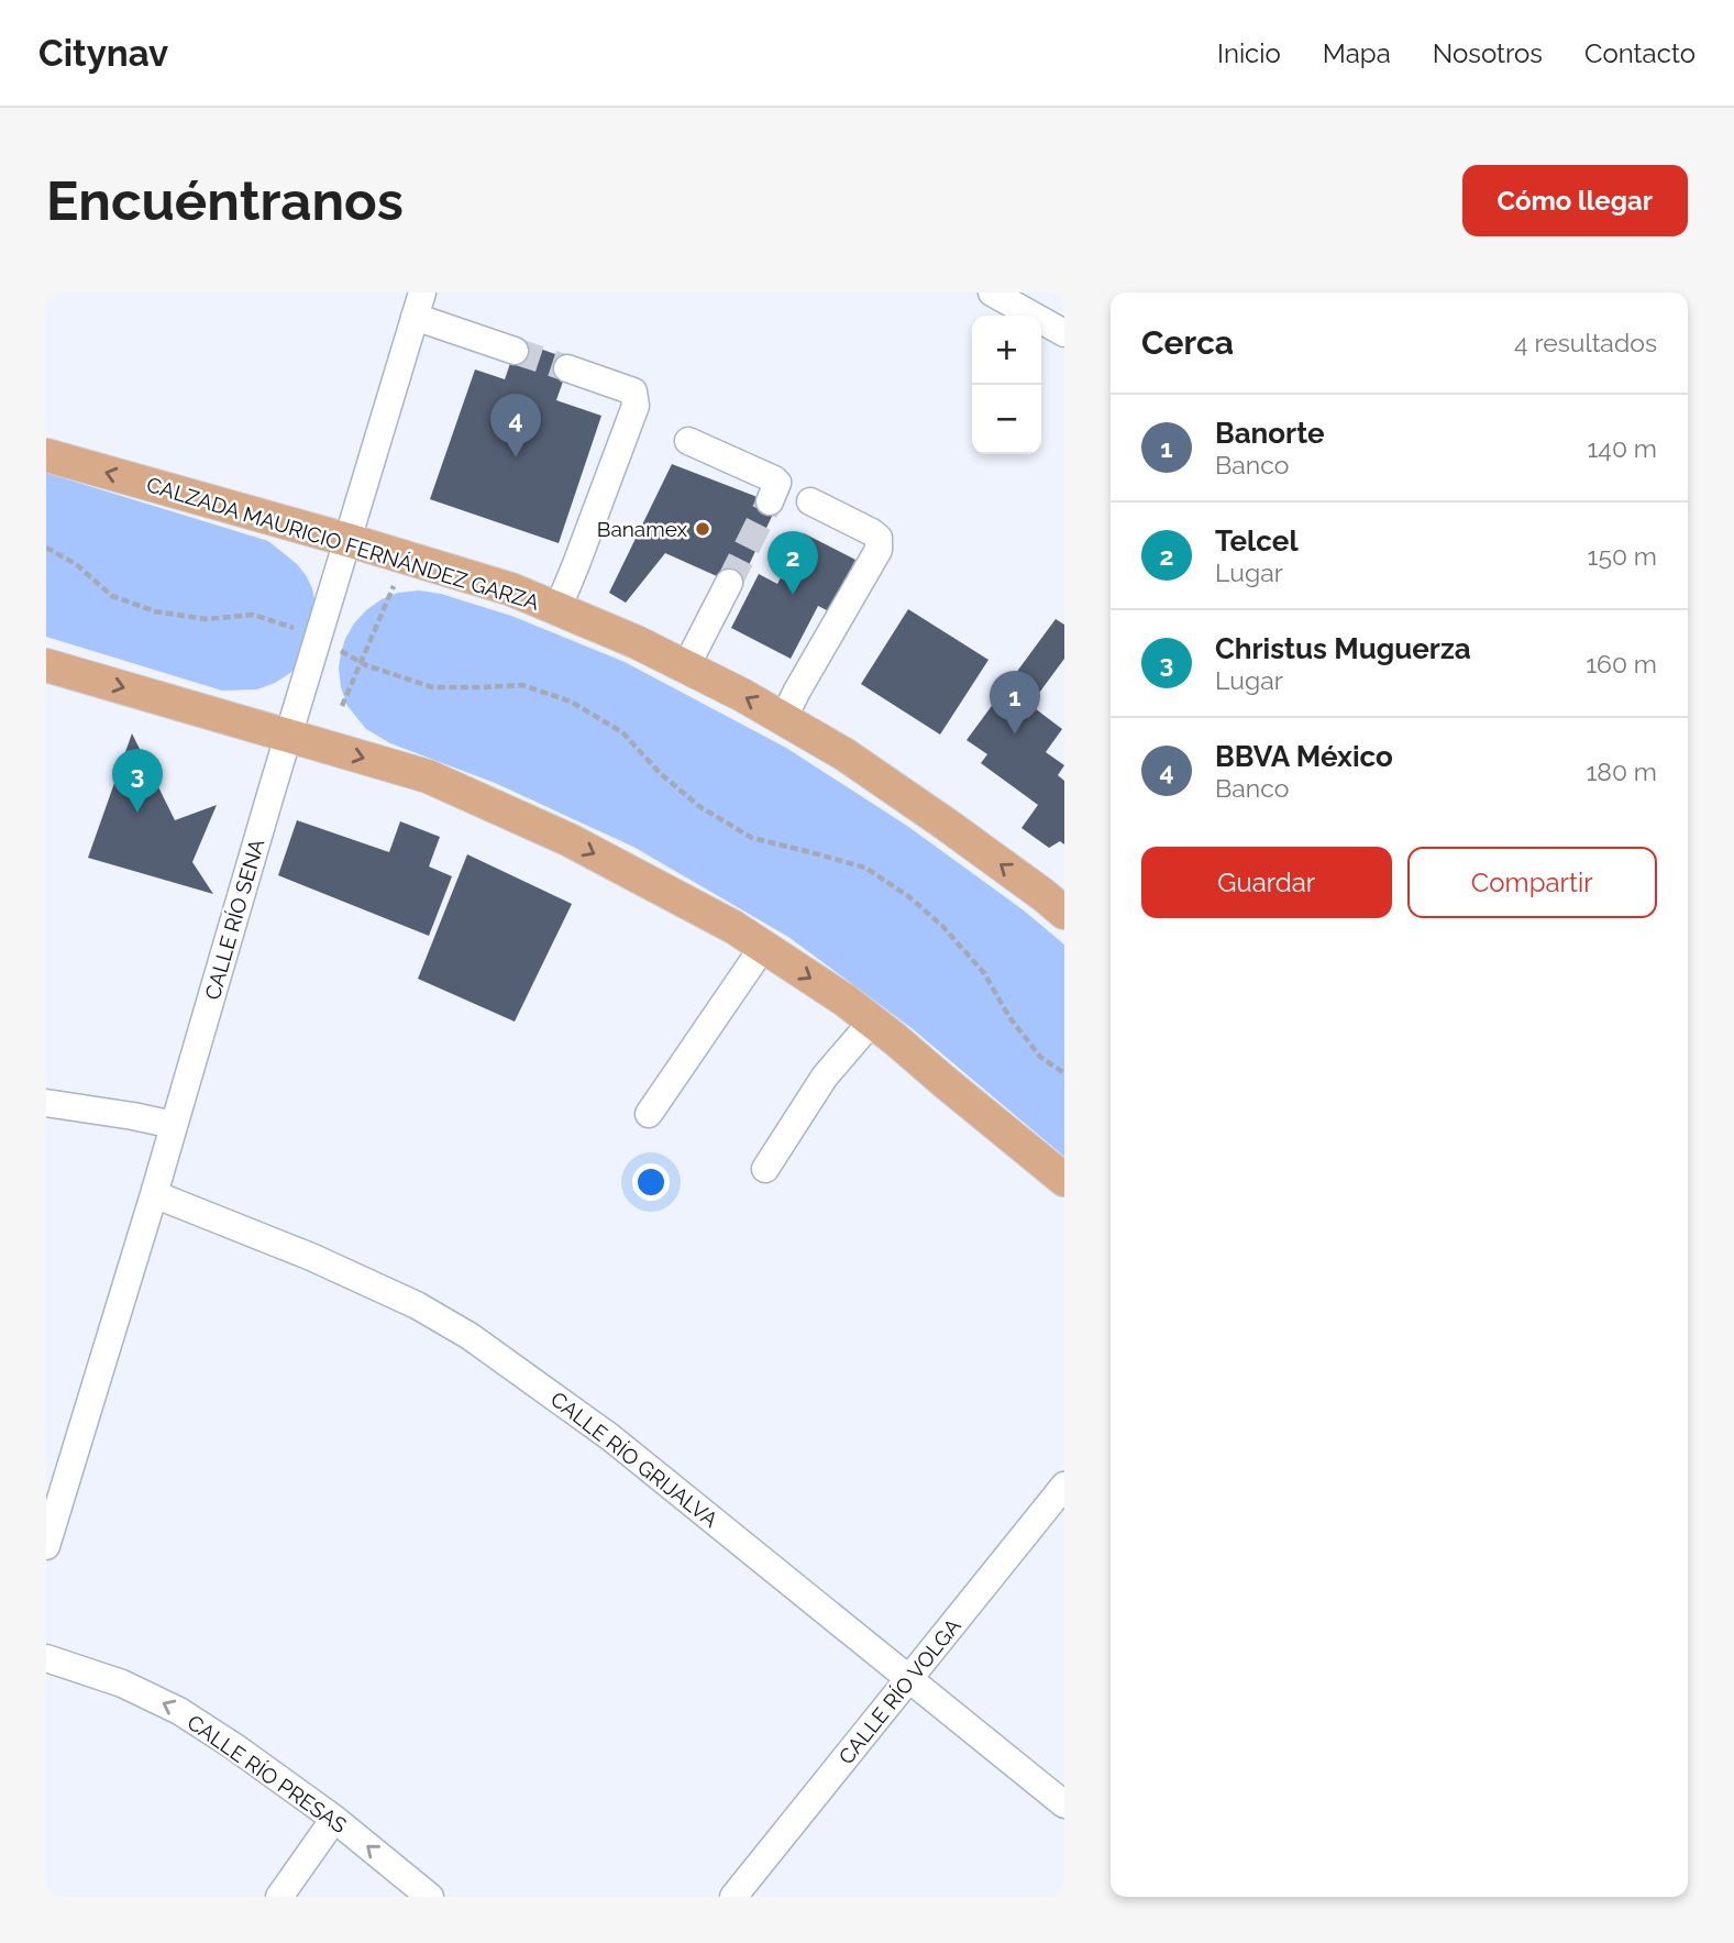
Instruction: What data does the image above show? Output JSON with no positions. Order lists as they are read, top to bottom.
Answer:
{
  "streets": {
    "main road": ["CALZADA MAURICIO FERNÁNDEZ GARZA"],
    "street": [
      "CALLE RÍO SENA",
      "CALLE RÍO GRIJALVA",
      "CALLE RÍO VOLGA",
      "CALLE RÍO PRESAS"
    ]
  },
  "crossings": [
    ["CALZADA MAURICIO FERNÁNDEZ GARZA", "CALLE RÍO SENA"],
    ["CALLE RÍO SENA", "CALLE RÍO GRIJALVA"],
    ["CALLE RÍO GRIJALVA", "CALLE RÍO VOLGA"]
  ],
  "one_way": ["CALLE RÍO PRESAS"],
  "places": ["Banamex"],
  "page": {
    "header": "Citynav",
    "nav": [
      "Inicio",
      "Mapa",
      "Nosotros",
      "Contacto"
    ],
    "buttons": [
      "Cómo llegar",
      ["Guardar", "Compartir"]
    ],
    "title": "Encuéntranos",
    "heading": ["Cerca", "4 resultados"],
    "map_buttons": ["+", "−"],
    "list": [
      {
        "mark": "1",
        "name": "Banorte",
        "note": "Banco",
        "value": "140 m"
      },
      {
        "mark": "2",
        "name": "Telcel",
        "note": "Lugar",
        "value": "150 m"
      },
      {
        "mark": "3",
        "name": "Christus Muguerza",
        "note": "Lugar",
        "value": "160 m"
      },
      {
        "mark": "4",
        "name": "BBVA México",
        "note": "Banco",
        "value": "180 m"
      }
    ],
    "pins": [
      "4",
      "2",
      "1",
      "3"
    ]
  }
}
